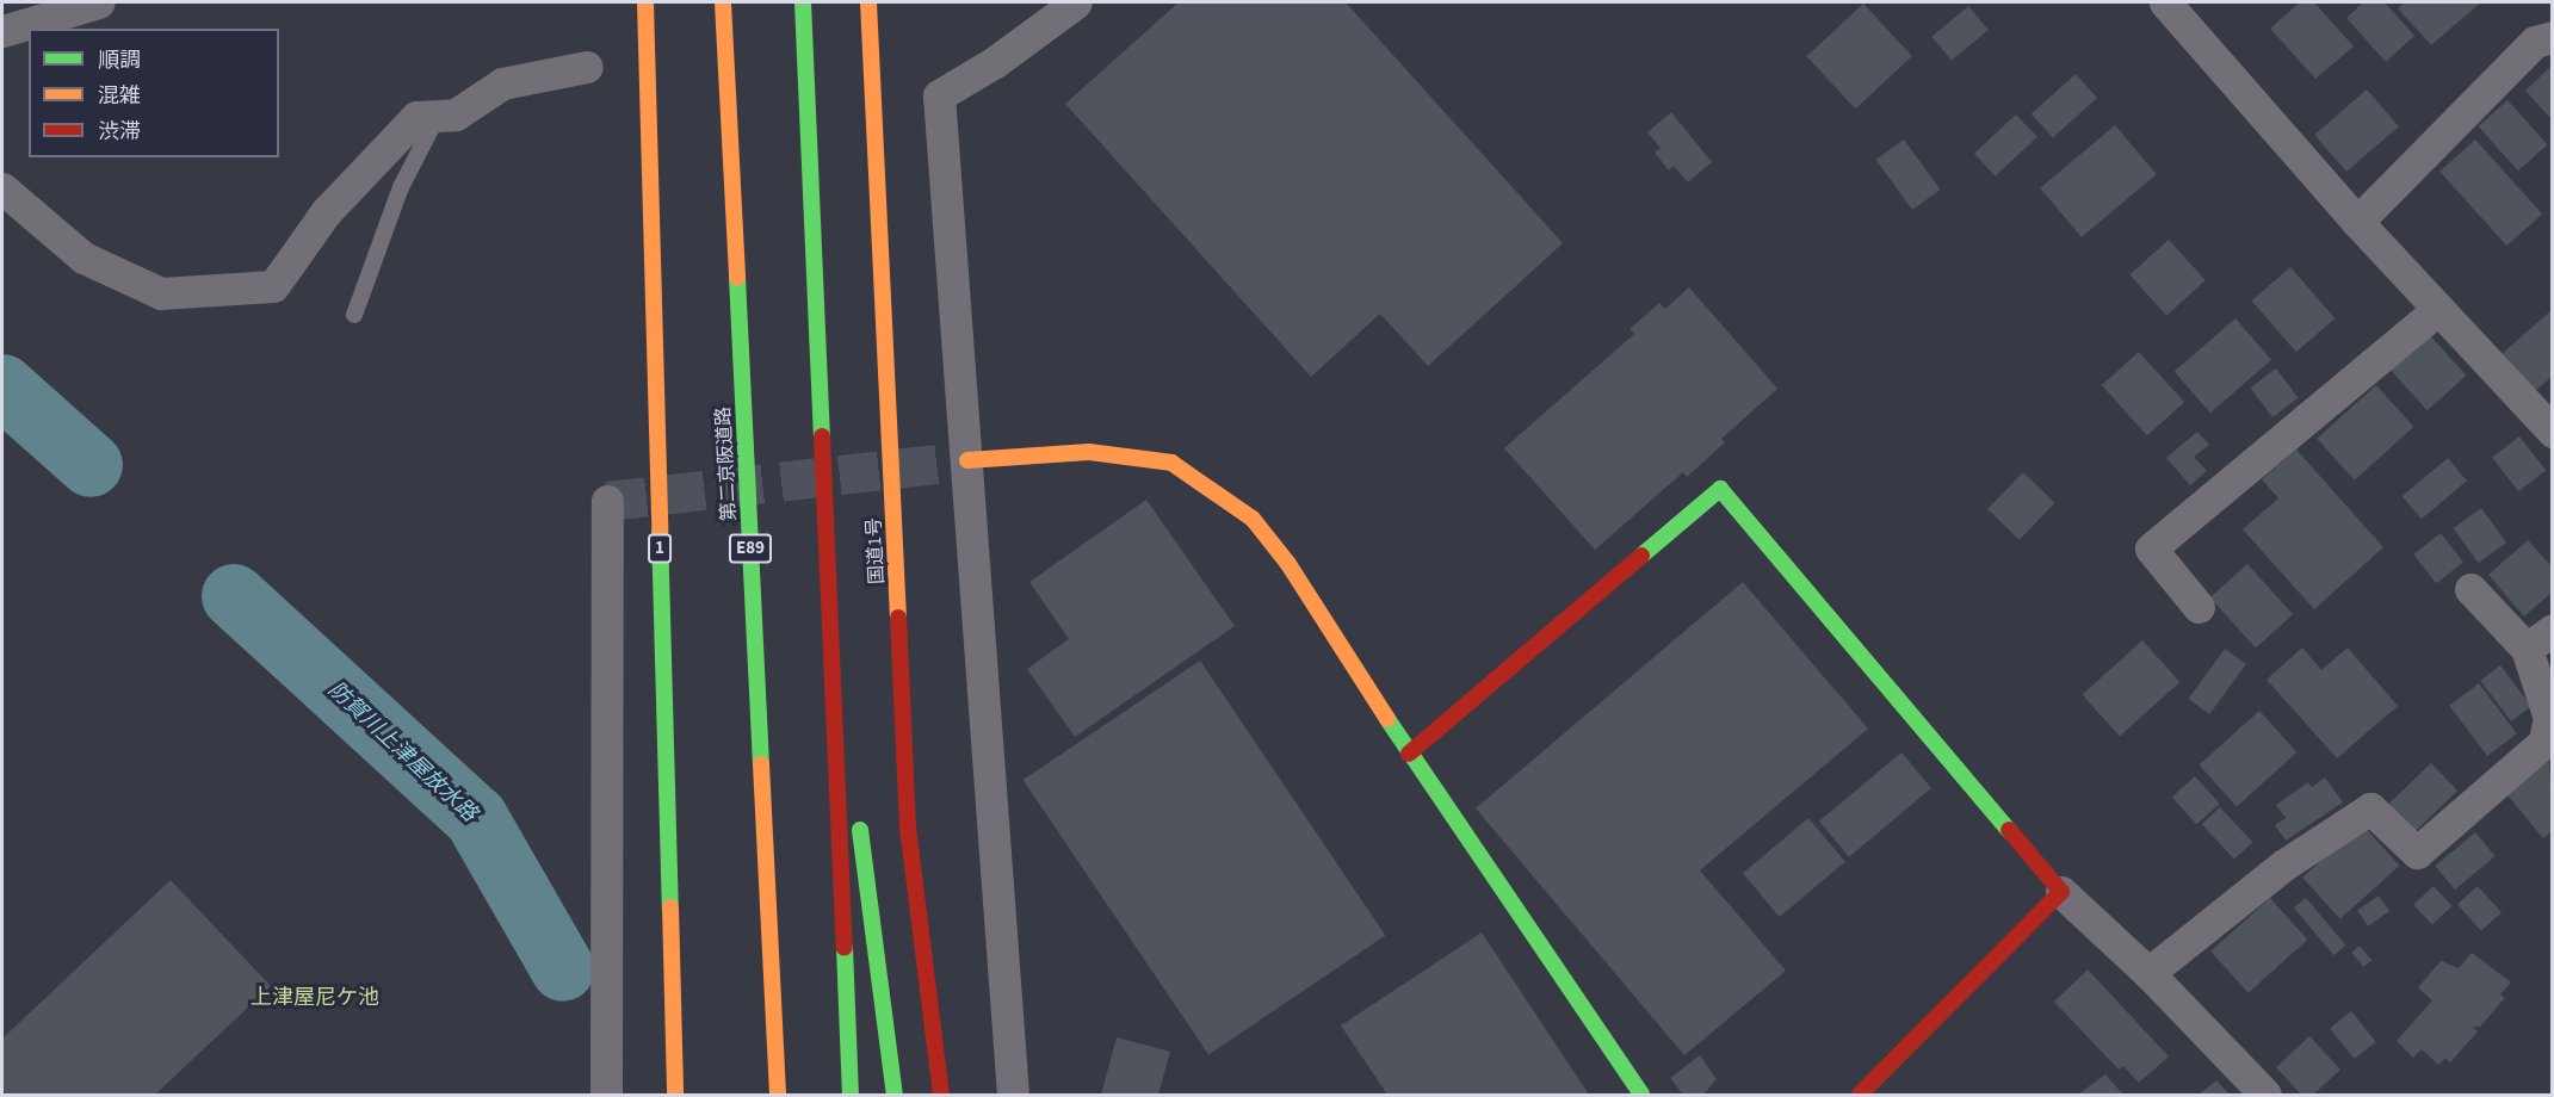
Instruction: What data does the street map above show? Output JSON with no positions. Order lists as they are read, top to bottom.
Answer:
{
  "streets": {
    "main road": [
      "第二京阪道路",
      "1",
      "E89",
      "国道1号"
    ]
  },
  "districts": ["上津屋尼ケ池"],
  "water": ["防賀川上津屋放水路"],
  "legend": ["順調", "混雑", "渋滞"]
}
